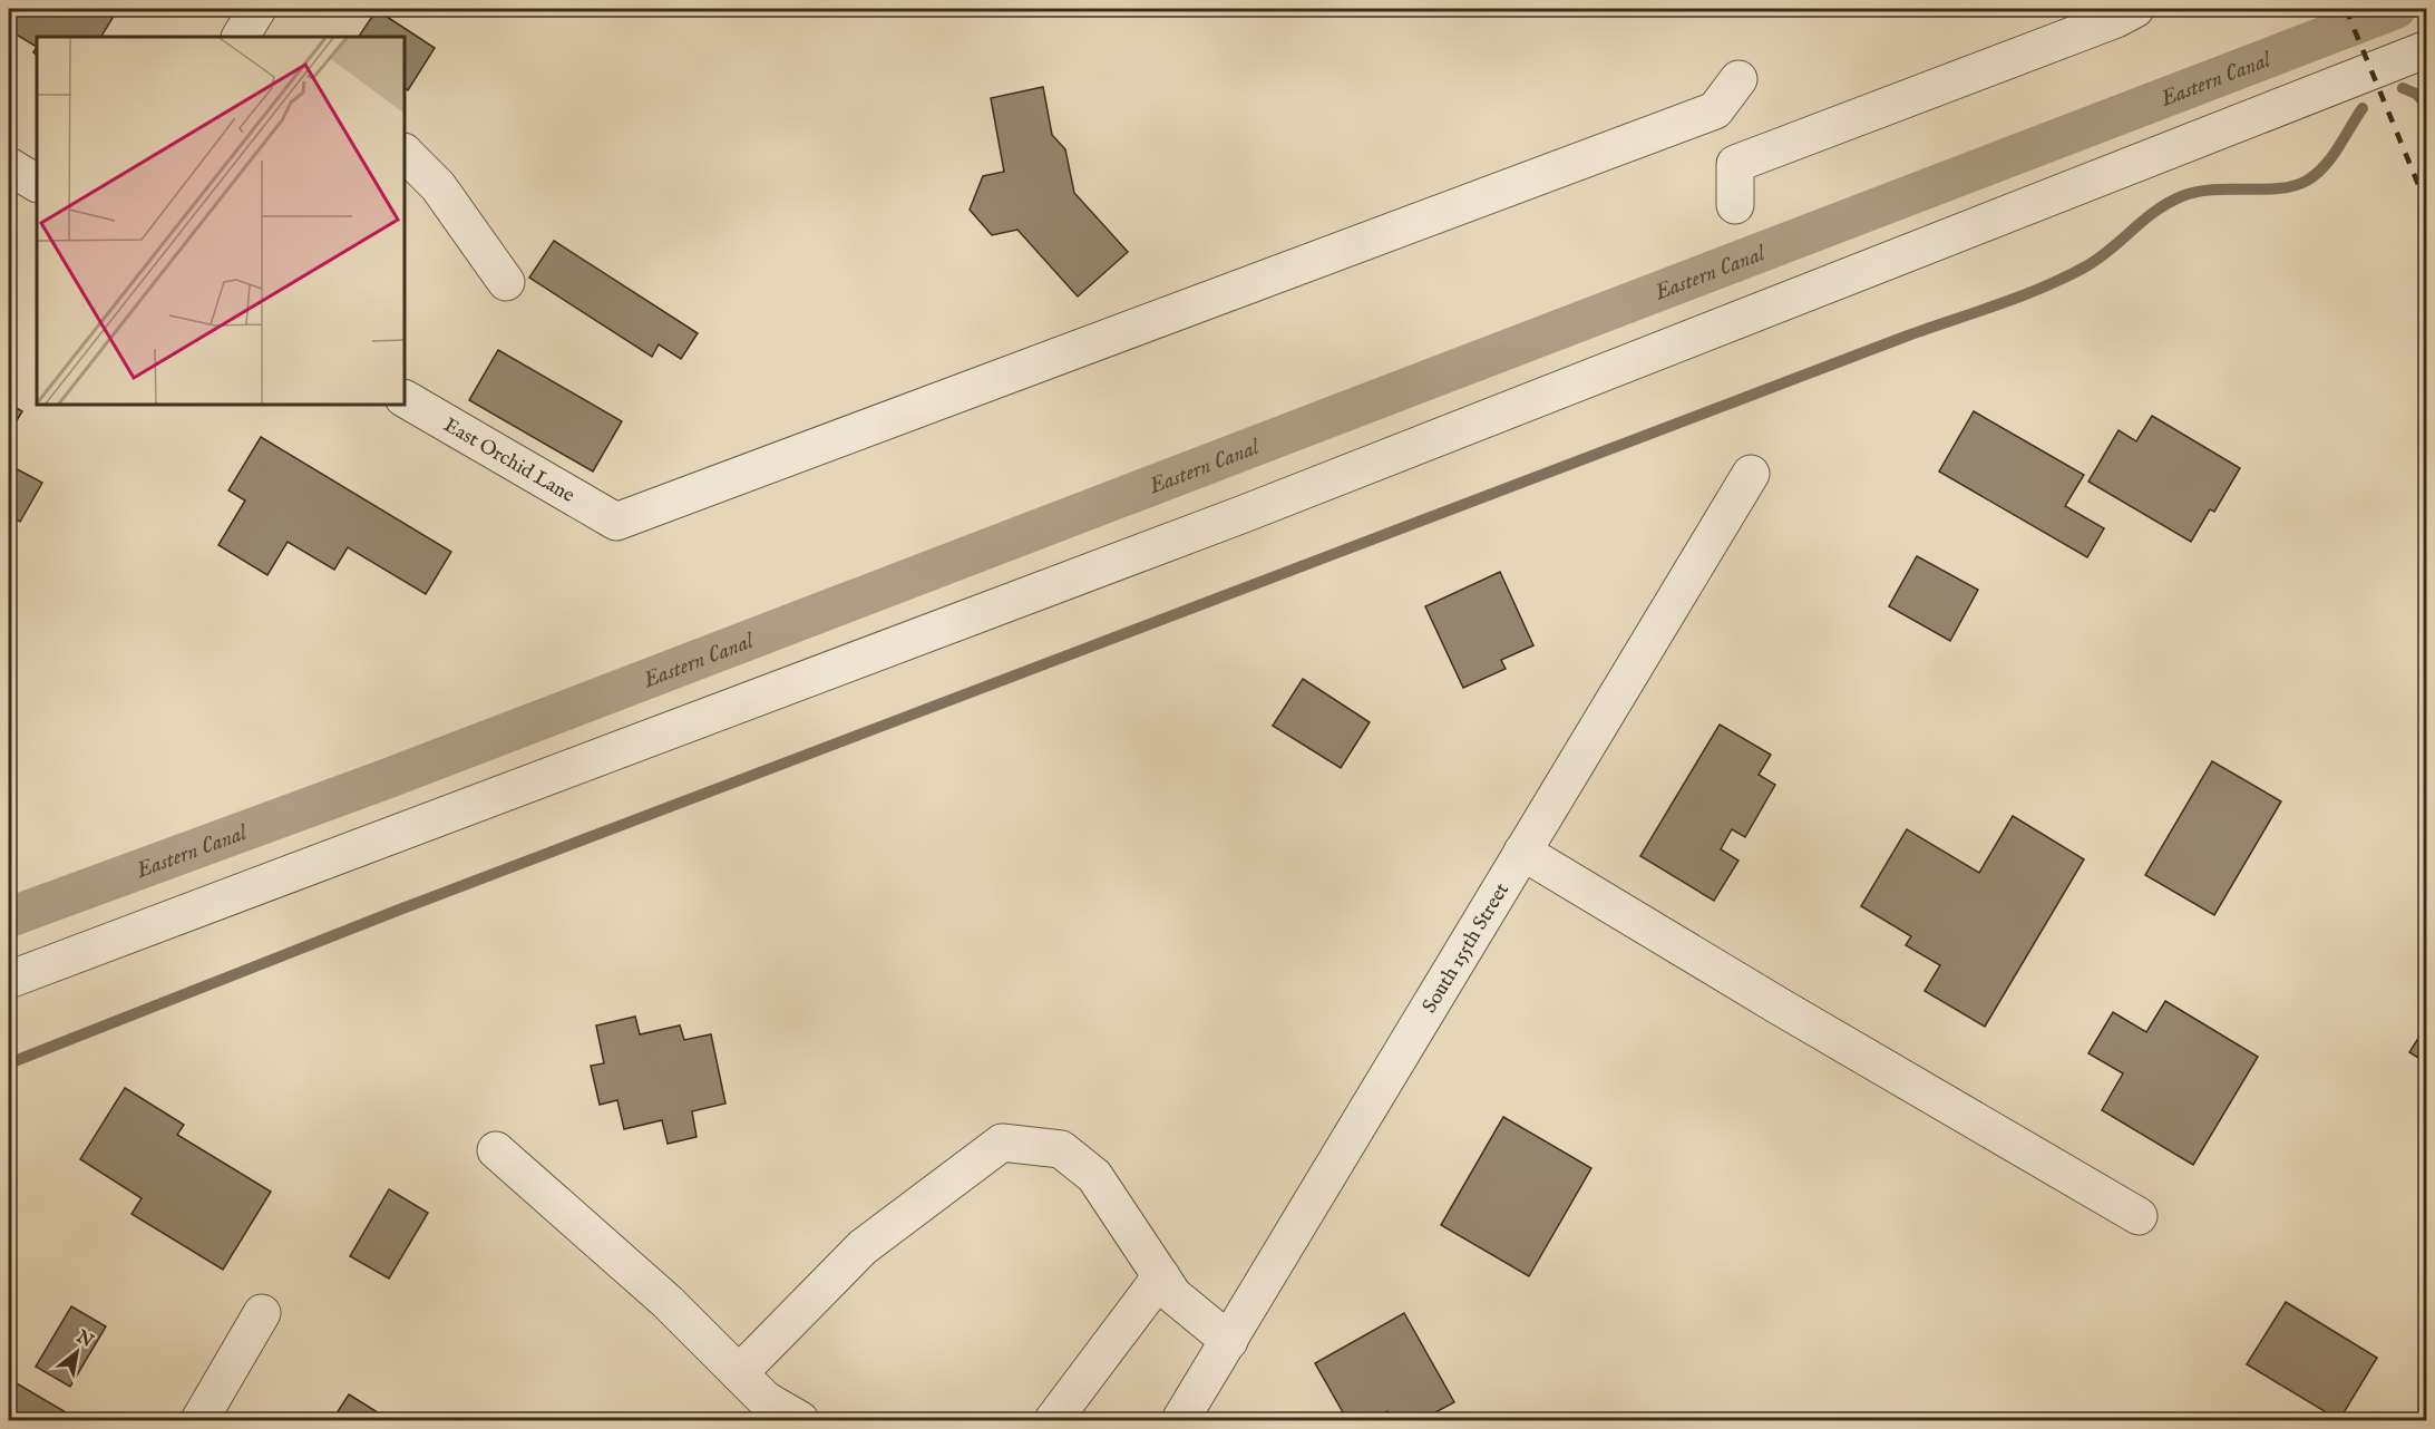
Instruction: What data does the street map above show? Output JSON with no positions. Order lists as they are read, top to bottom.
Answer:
{
  "streets": {
    "street": ["East Orchid Lane", "South 155th Street"]
  },
  "water": ["Eastern Canal"],
  "north": "top right"
}
